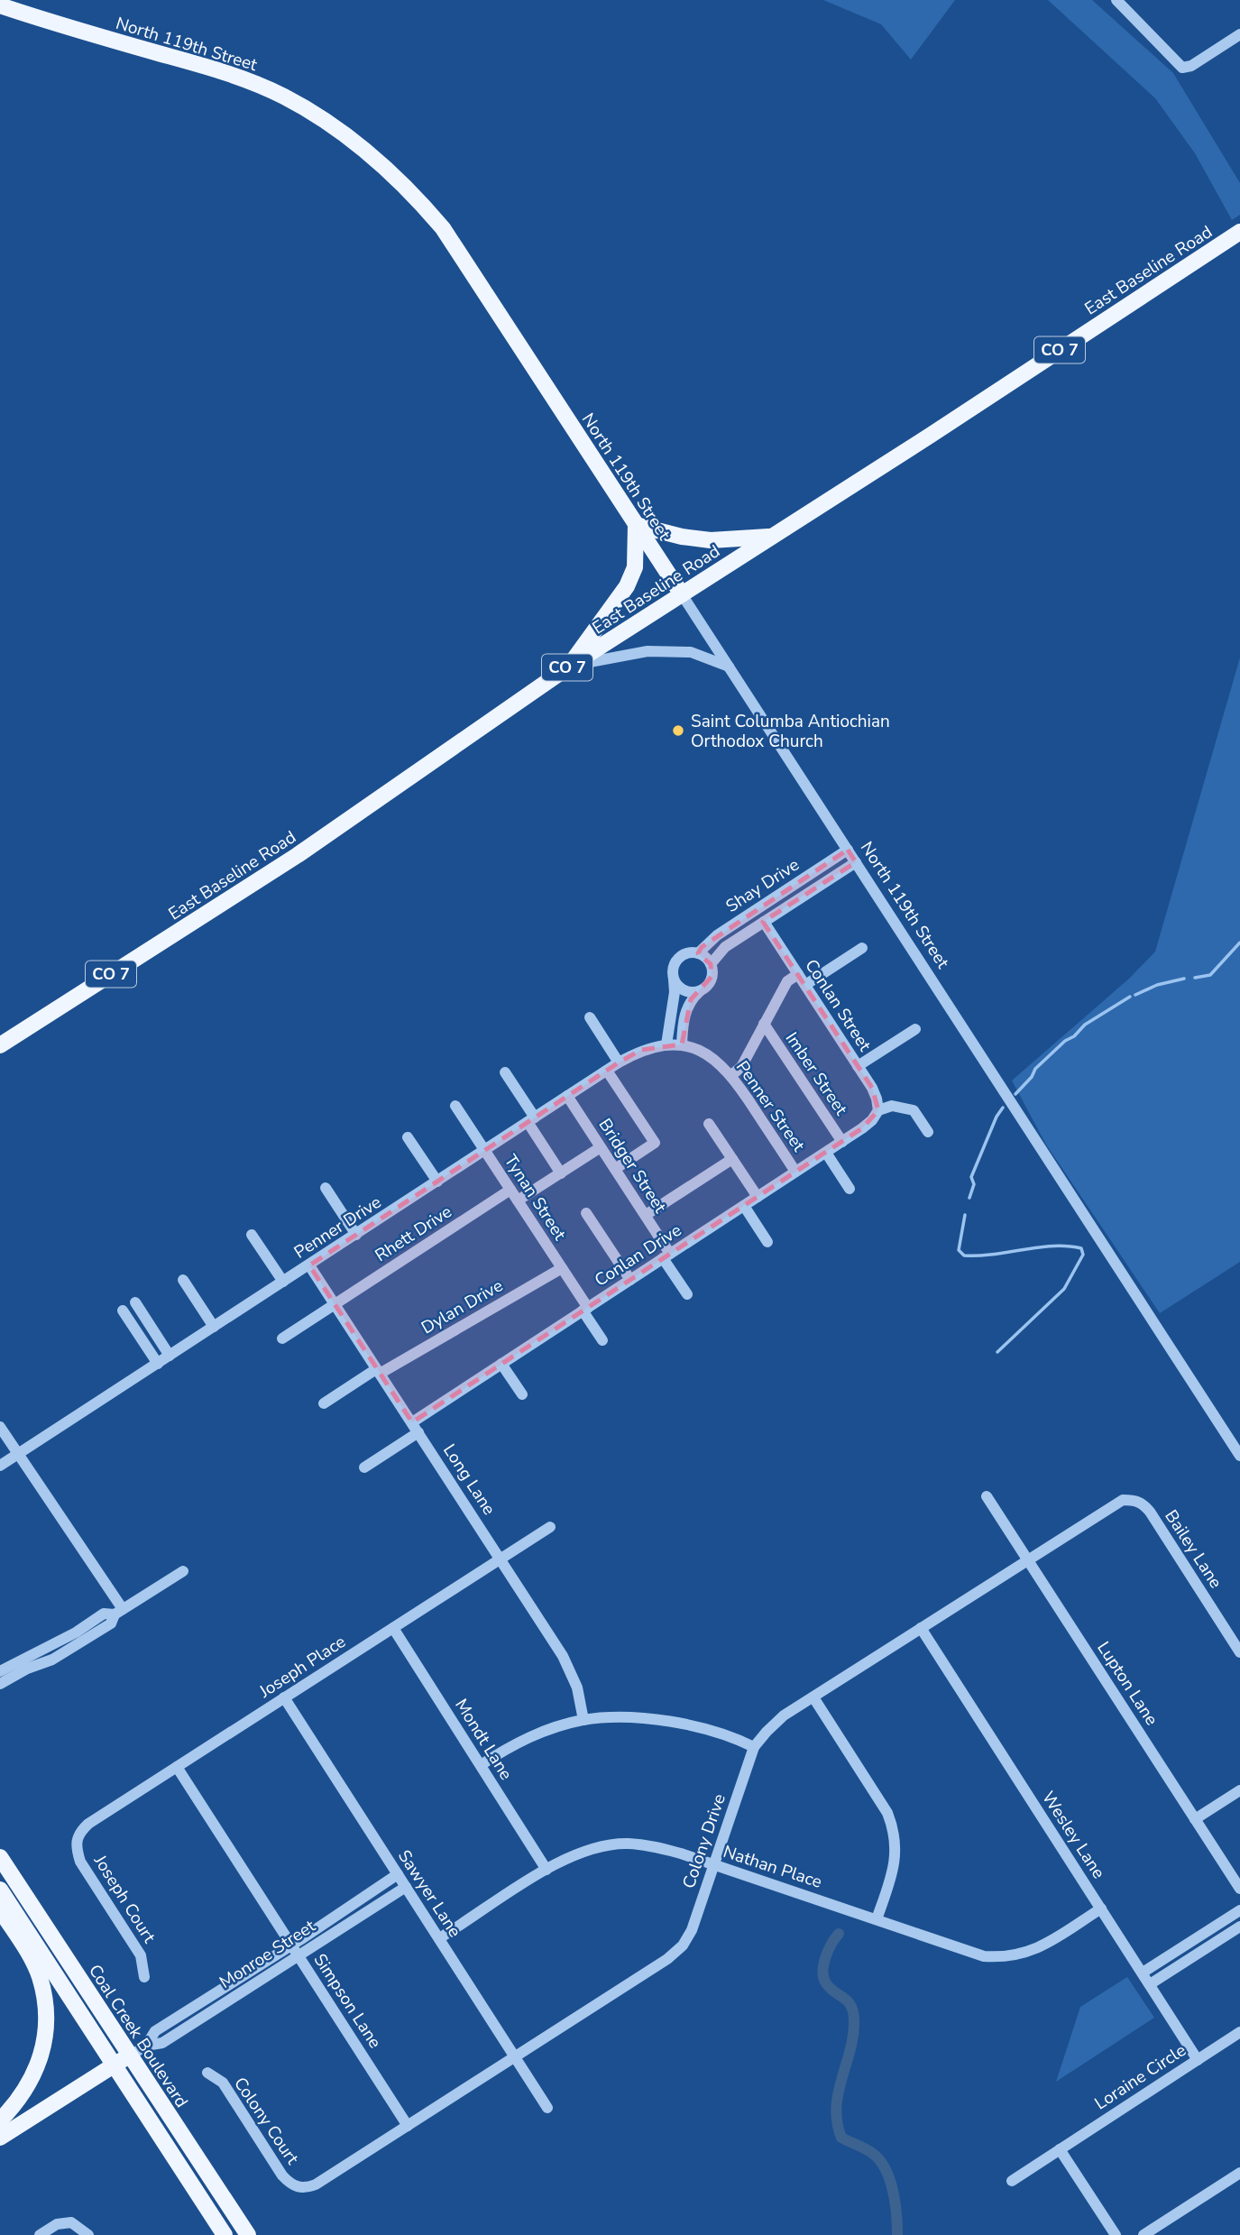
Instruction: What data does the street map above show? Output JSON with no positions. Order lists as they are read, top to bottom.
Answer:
{
  "streets": {
    "main road": [
      "North 119th Street",
      "East Baseline Road",
      "CO 7",
      "Monroe Street",
      "Coal Creek Boulevard"
    ],
    "street": [
      "Shay Drive",
      "Conlan Street",
      "Imber Street",
      "Penner Street",
      "Bridger Street",
      "Tynan Street",
      "Penner Drive",
      "Rhett Drive",
      "Conlan Drive",
      "Dylan Drive",
      "Long Lane",
      "Bailey Lane",
      "Joseph Place",
      "Lupton Lane",
      "Mondt Lane",
      "Wesley Lane",
      "Colony Drive",
      "Nathan Place",
      "Sawyer Lane",
      "Joseph Court",
      "Simpson Lane",
      "Loraine Circle",
      "Colony Court"
    ]
  },
  "crossings": [
    ["North 119th Street", "East Baseline Road"],
    ["North 119th Street", "Shay Drive"],
    ["Shay Drive", "Conlan Street"],
    ["Shay Drive", "Penner Street"],
    ["Shay Drive", "Penner Drive"],
    ["Conlan Street", "Conlan Drive"],
    ["Imber Street", "Conlan Drive"],
    ["Penner Street", "Penner Drive"],
    ["Penner Street", "Conlan Drive"],
    ["Bridger Street", "Penner Drive"],
    ["Bridger Street", "Conlan Drive"],
    ["Tynan Street", "Penner Drive"],
    ["Tynan Street", "Rhett Drive"],
    ["Tynan Street", "Conlan Drive"],
    ["Tynan Street", "Dylan Drive"],
    ["Penner Drive", "Long Lane"],
    ["Rhett Drive", "Long Lane"],
    ["Conlan Drive", "Long Lane"],
    ["Dylan Drive", "Long Lane"],
    ["Long Lane", "Joseph Place"],
    ["Bailey Lane", "Colony Drive"],
    ["Joseph Place", "Mondt Lane"],
    ["Joseph Place", "Sawyer Lane"],
    ["Joseph Place", "Joseph Court"],
    ["Joseph Place", "Simpson Lane"],
    ["Lupton Lane", "Colony Drive"],
    ["Mondt Lane", "Nathan Place"],
    ["Wesley Lane", "Colony Drive"],
    ["Wesley Lane", "Nathan Place"],
    ["Wesley Lane", "Loraine Circle"],
    ["Colony Drive", "Nathan Place"],
    ["Colony Drive", "Sawyer Lane"],
    ["Colony Drive", "Simpson Lane"],
    ["Colony Drive", "Colony Court"],
    ["Nathan Place", "Sawyer Lane"],
    ["Sawyer Lane", "Monroe Street"],
    ["Monroe Street", "Simpson Lane"],
    ["Monroe Street", "Coal Creek Boulevard"]
  ],
  "places": ["Saint Columba Antiochian Orthodox Church"]
}
